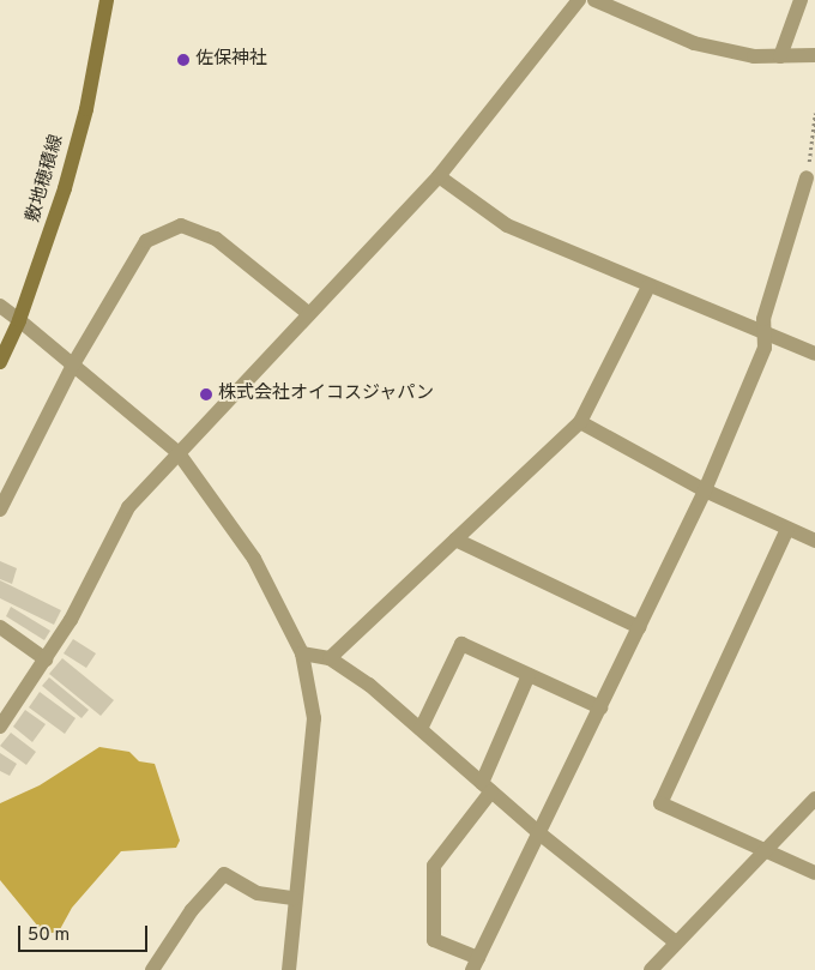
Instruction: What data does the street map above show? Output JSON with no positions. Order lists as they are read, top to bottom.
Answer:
{
  "streets": {
    "main road": ["敷地穂積線"]
  },
  "places": ["佐保神社", "株式会社オイコスジャパン"],
  "scale_bar": "50 m"
}
